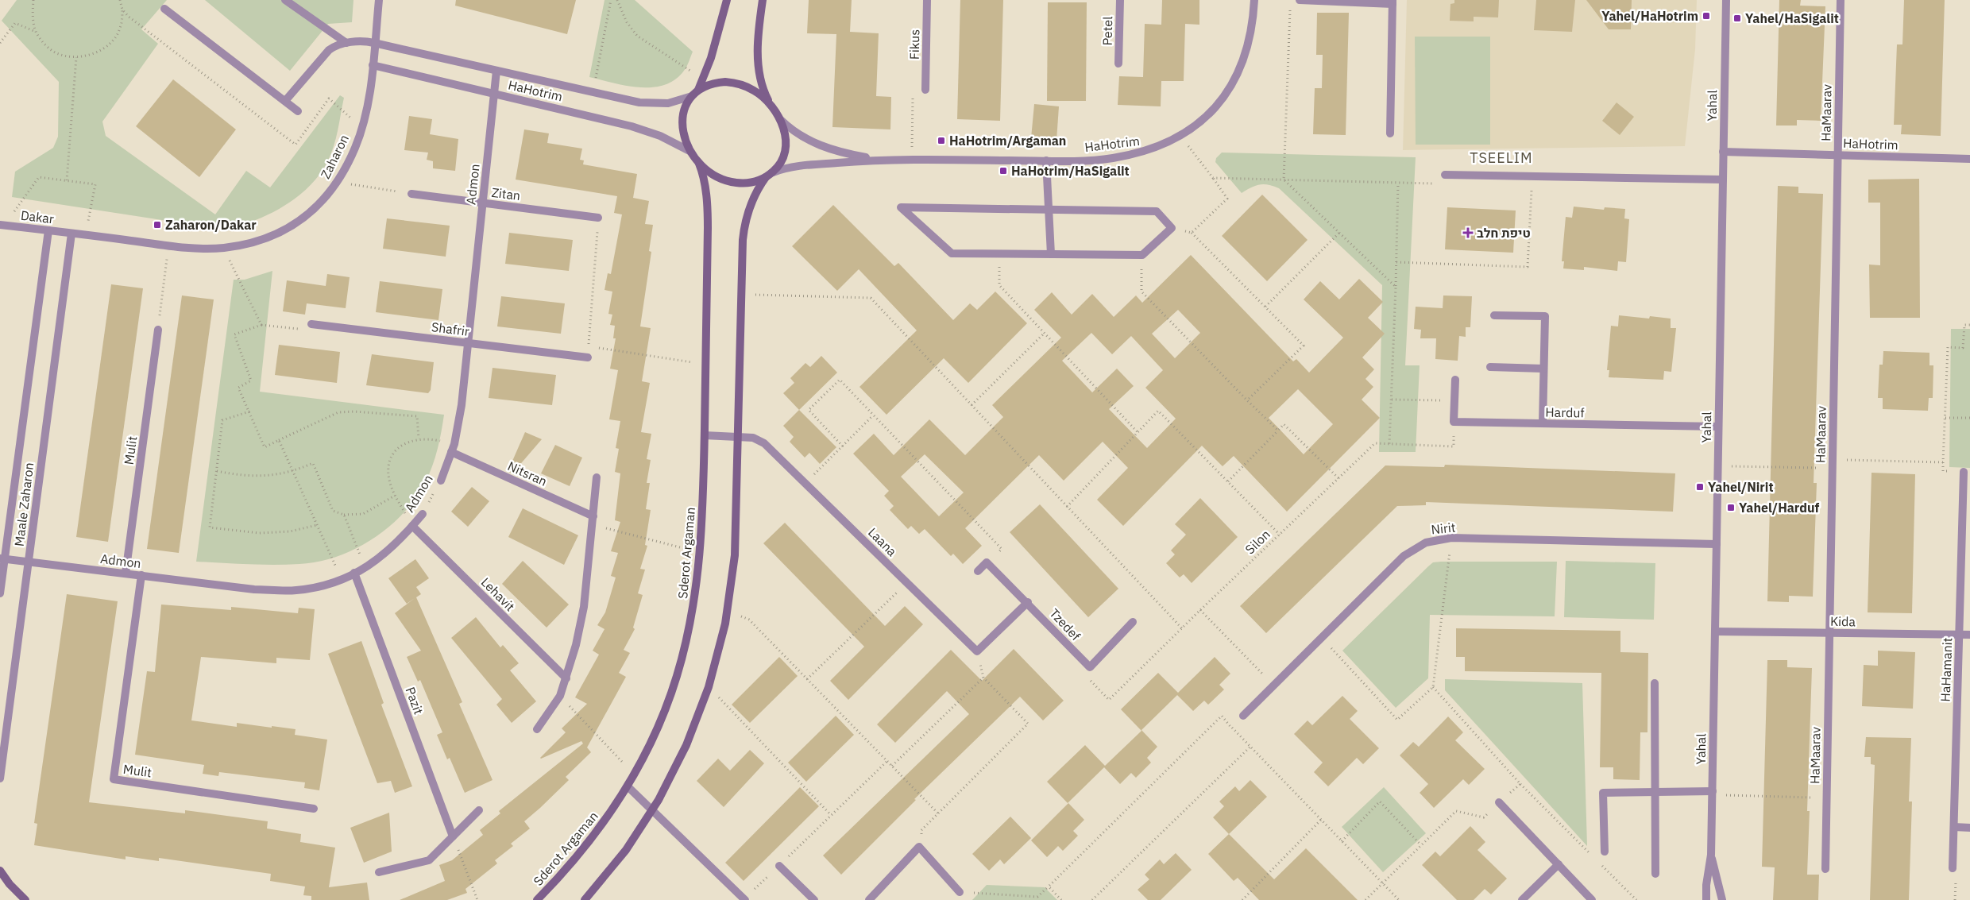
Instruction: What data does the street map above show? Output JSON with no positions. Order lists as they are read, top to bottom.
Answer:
{
  "streets": {
    "street": [
      "Petel",
      "Fikus",
      "HaHotrim",
      "Yahal",
      "HaMaarav",
      "Zaharon",
      "Admon",
      "Zitan",
      "Dakar",
      "Shafrir",
      "Harduf",
      "Mulit",
      "Nitsran",
      "Maale Zaharon",
      "Nirit",
      "Laana",
      "Sderot Argaman",
      "Lehavit",
      "Kida",
      "Tzedef",
      "HaHamanit",
      "Pazit"
    ],
    "path": ["Silon"]
  },
  "crossings": [
    ["HaHotrim", "Yahal"],
    ["HaHotrim", "HaMaarav"],
    ["HaHotrim", "Zaharon"],
    ["HaHotrim", "Admon"],
    ["HaHotrim", "Sderot Argaman"],
    ["Yahal", "Harduf"],
    ["Yahal", "Nirit"],
    ["Yahal", "Kida"],
    ["HaMaarav", "Kida"],
    ["Zaharon", "Dakar"],
    ["Zaharon", "Maale Zaharon"],
    ["Admon", "Zitan"],
    ["Admon", "Shafrir"],
    ["Admon", "Mulit"],
    ["Admon", "Nitsran"],
    ["Admon", "Maale Zaharon"],
    ["Admon", "Lehavit"],
    ["Admon", "Pazit"],
    ["Dakar", "Maale Zaharon"],
    ["Harduf", "Silon"],
    ["Laana", "Sderot Argaman"],
    ["Silon", "Tzedef"],
    ["Kida", "HaHamanit"]
  ],
  "districts": ["TSEELIM"],
  "places": {
    "transit": [
      "Yahel/HaHotrim",
      "Yahel/HaSigalit",
      "HaHotrim/Argaman",
      "HaHotrim/HaSigalit",
      "Zaharon/Dakar",
      "Yahel/Nirit",
      "Yahel/Harduf"
    ],
    "health": ["טיפת חלב"]
  }
}
